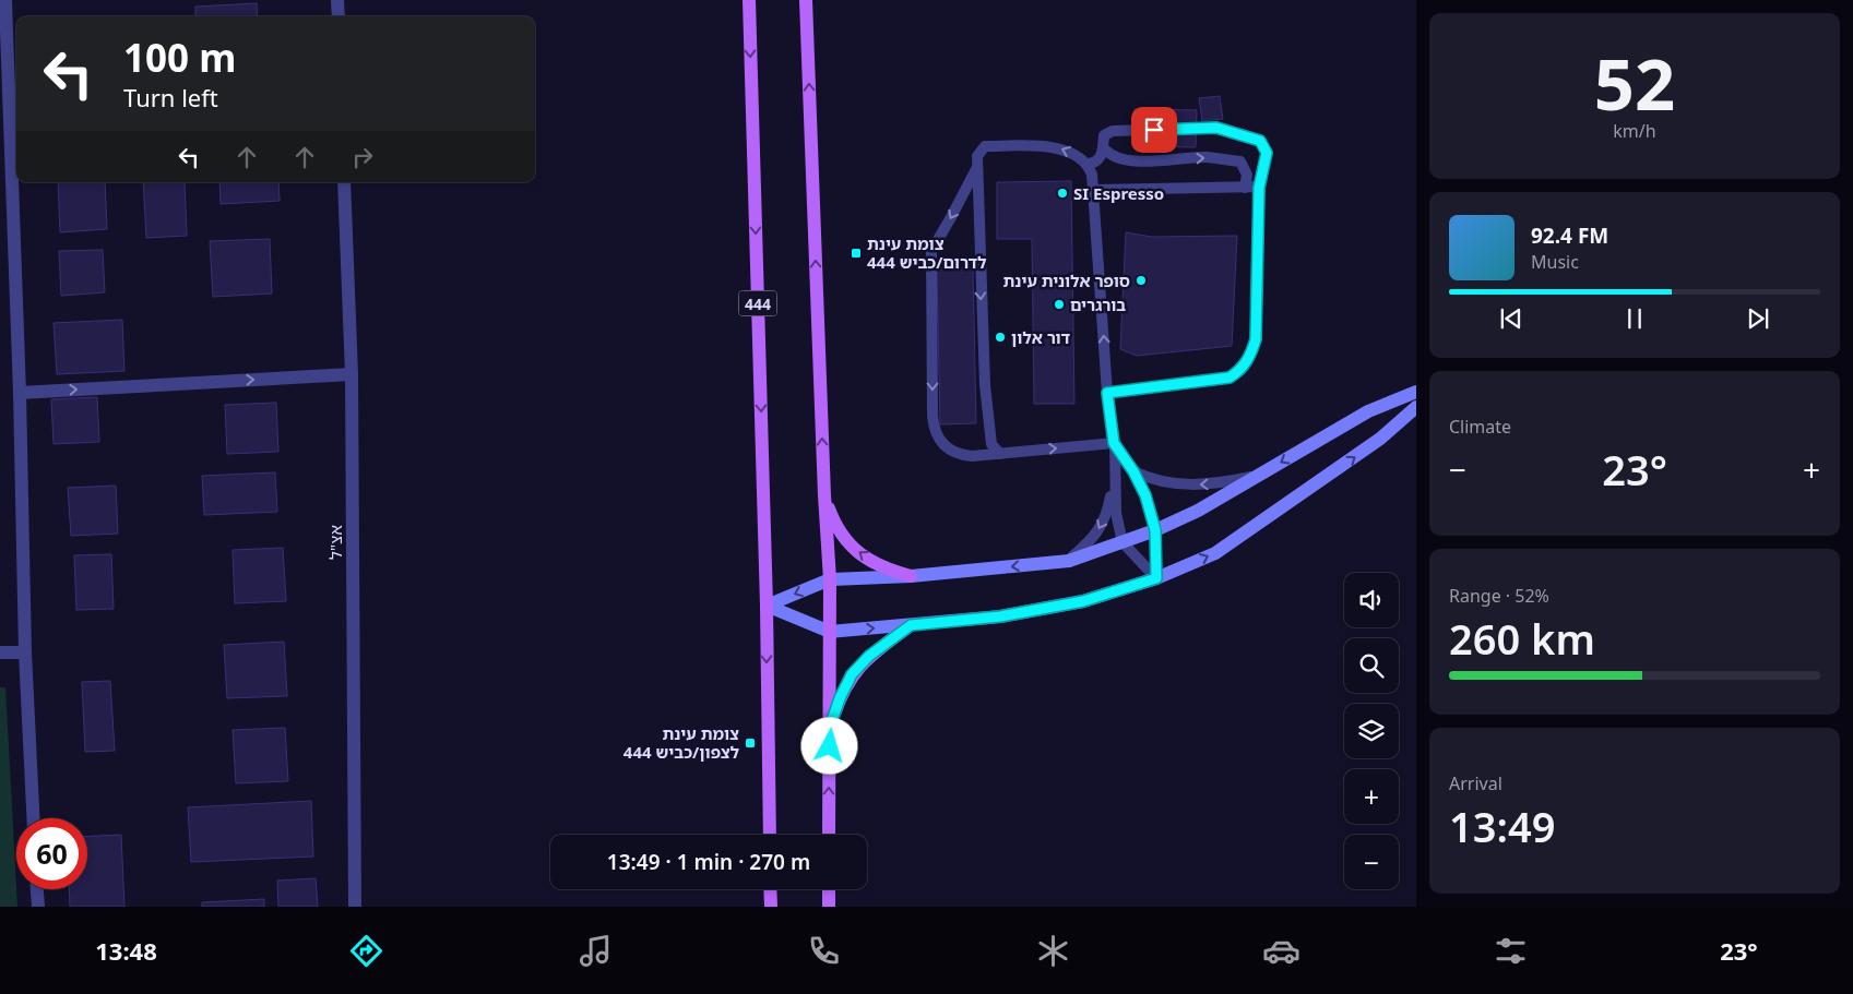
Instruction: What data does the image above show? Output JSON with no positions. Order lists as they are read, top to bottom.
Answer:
{
  "streets": {
    "main road": ["444"],
    "street": ["אצ\"ל"]
  },
  "places": {
    "other": [
      "SI Espresso",
      "סופר אלונית עינת",
      "בורגרים",
      "דור אלון"
    ],
    "transit": ["צומת עינת לדרום/כביש 444", "צומת עינת לצפון/כביש 444"]
  },
  "page": {
    "tile": [
      ["52", "km/h"],
      "Climate",
      ["Range · 52%", "260 km"],
      ["Arrival", "13:49"]
    ],
    "turn": ["100 m", "Turn left"],
    "song": ["92.4 FM", "Music"],
    "heat": ["−", "23°", "+"],
    "map_buttons": ["+", "−"],
    "limit": "60",
    "trip": "13:49 · 1 min · 270 m",
    "tabs": ["13:48", "23°"]
  }
}
